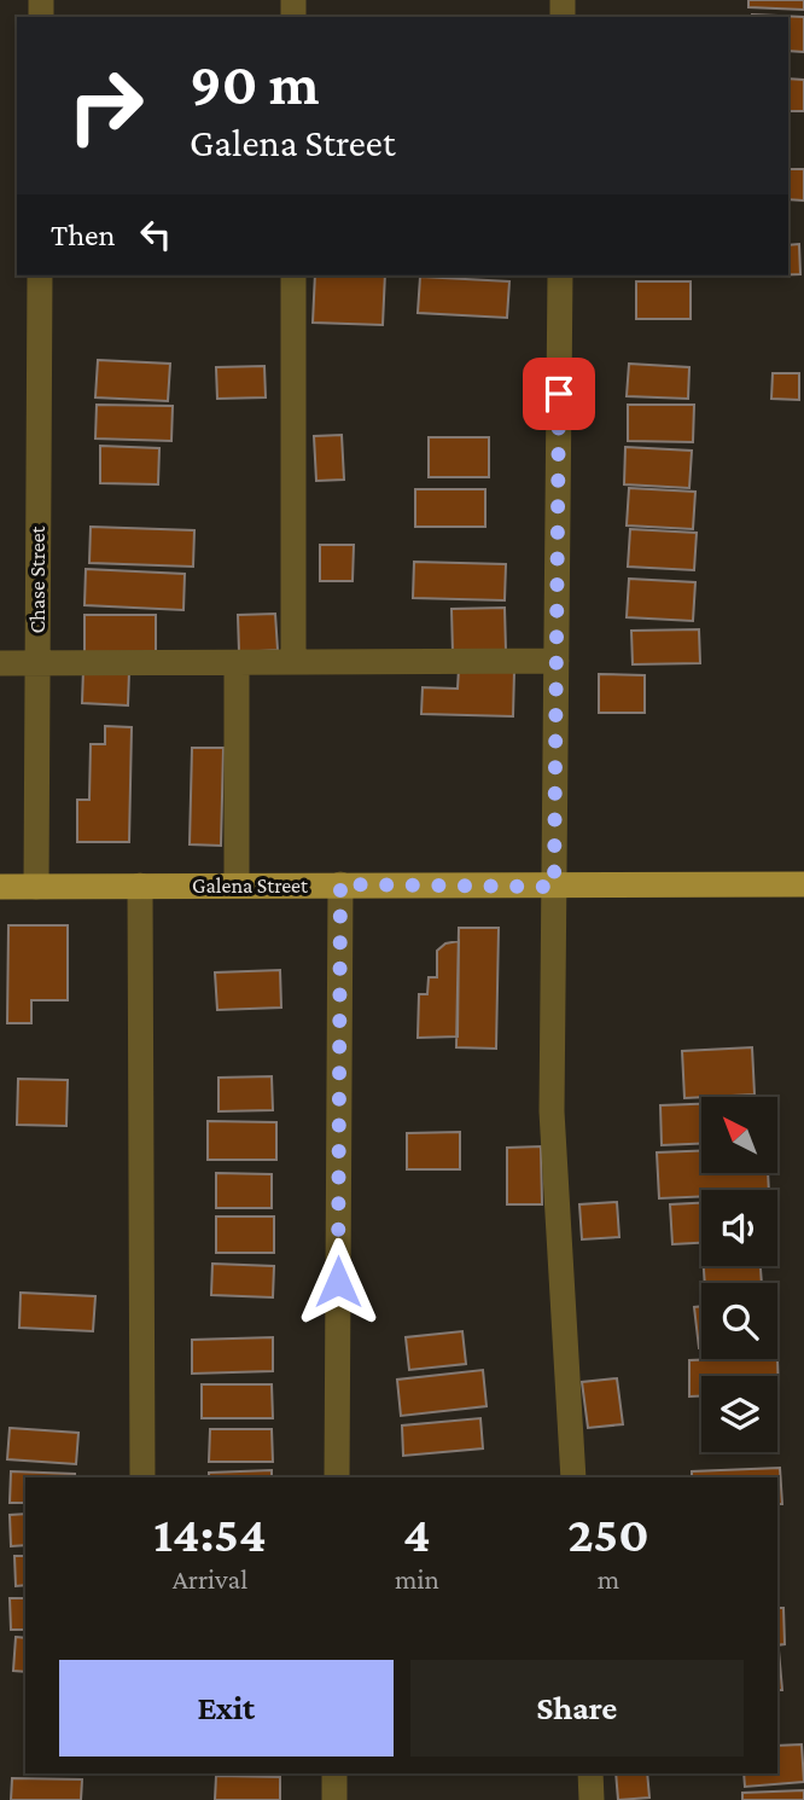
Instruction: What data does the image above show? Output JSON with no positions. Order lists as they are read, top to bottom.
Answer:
{
  "streets": {
    "main road": ["Galena Street"],
    "street": ["Chase Street"]
  },
  "crossings": [
    ["Chase Street", "Galena Street"]
  ],
  "north": "top left",
  "page": {
    "turn": ["90 m", "Galena Street"],
    "then": "Then",
    "eta": [
      "14:54",
      "Arrival",
      "4",
      "min",
      "250",
      "m"
    ],
    "buttons": ["Exit", "Share"]
  }
}
